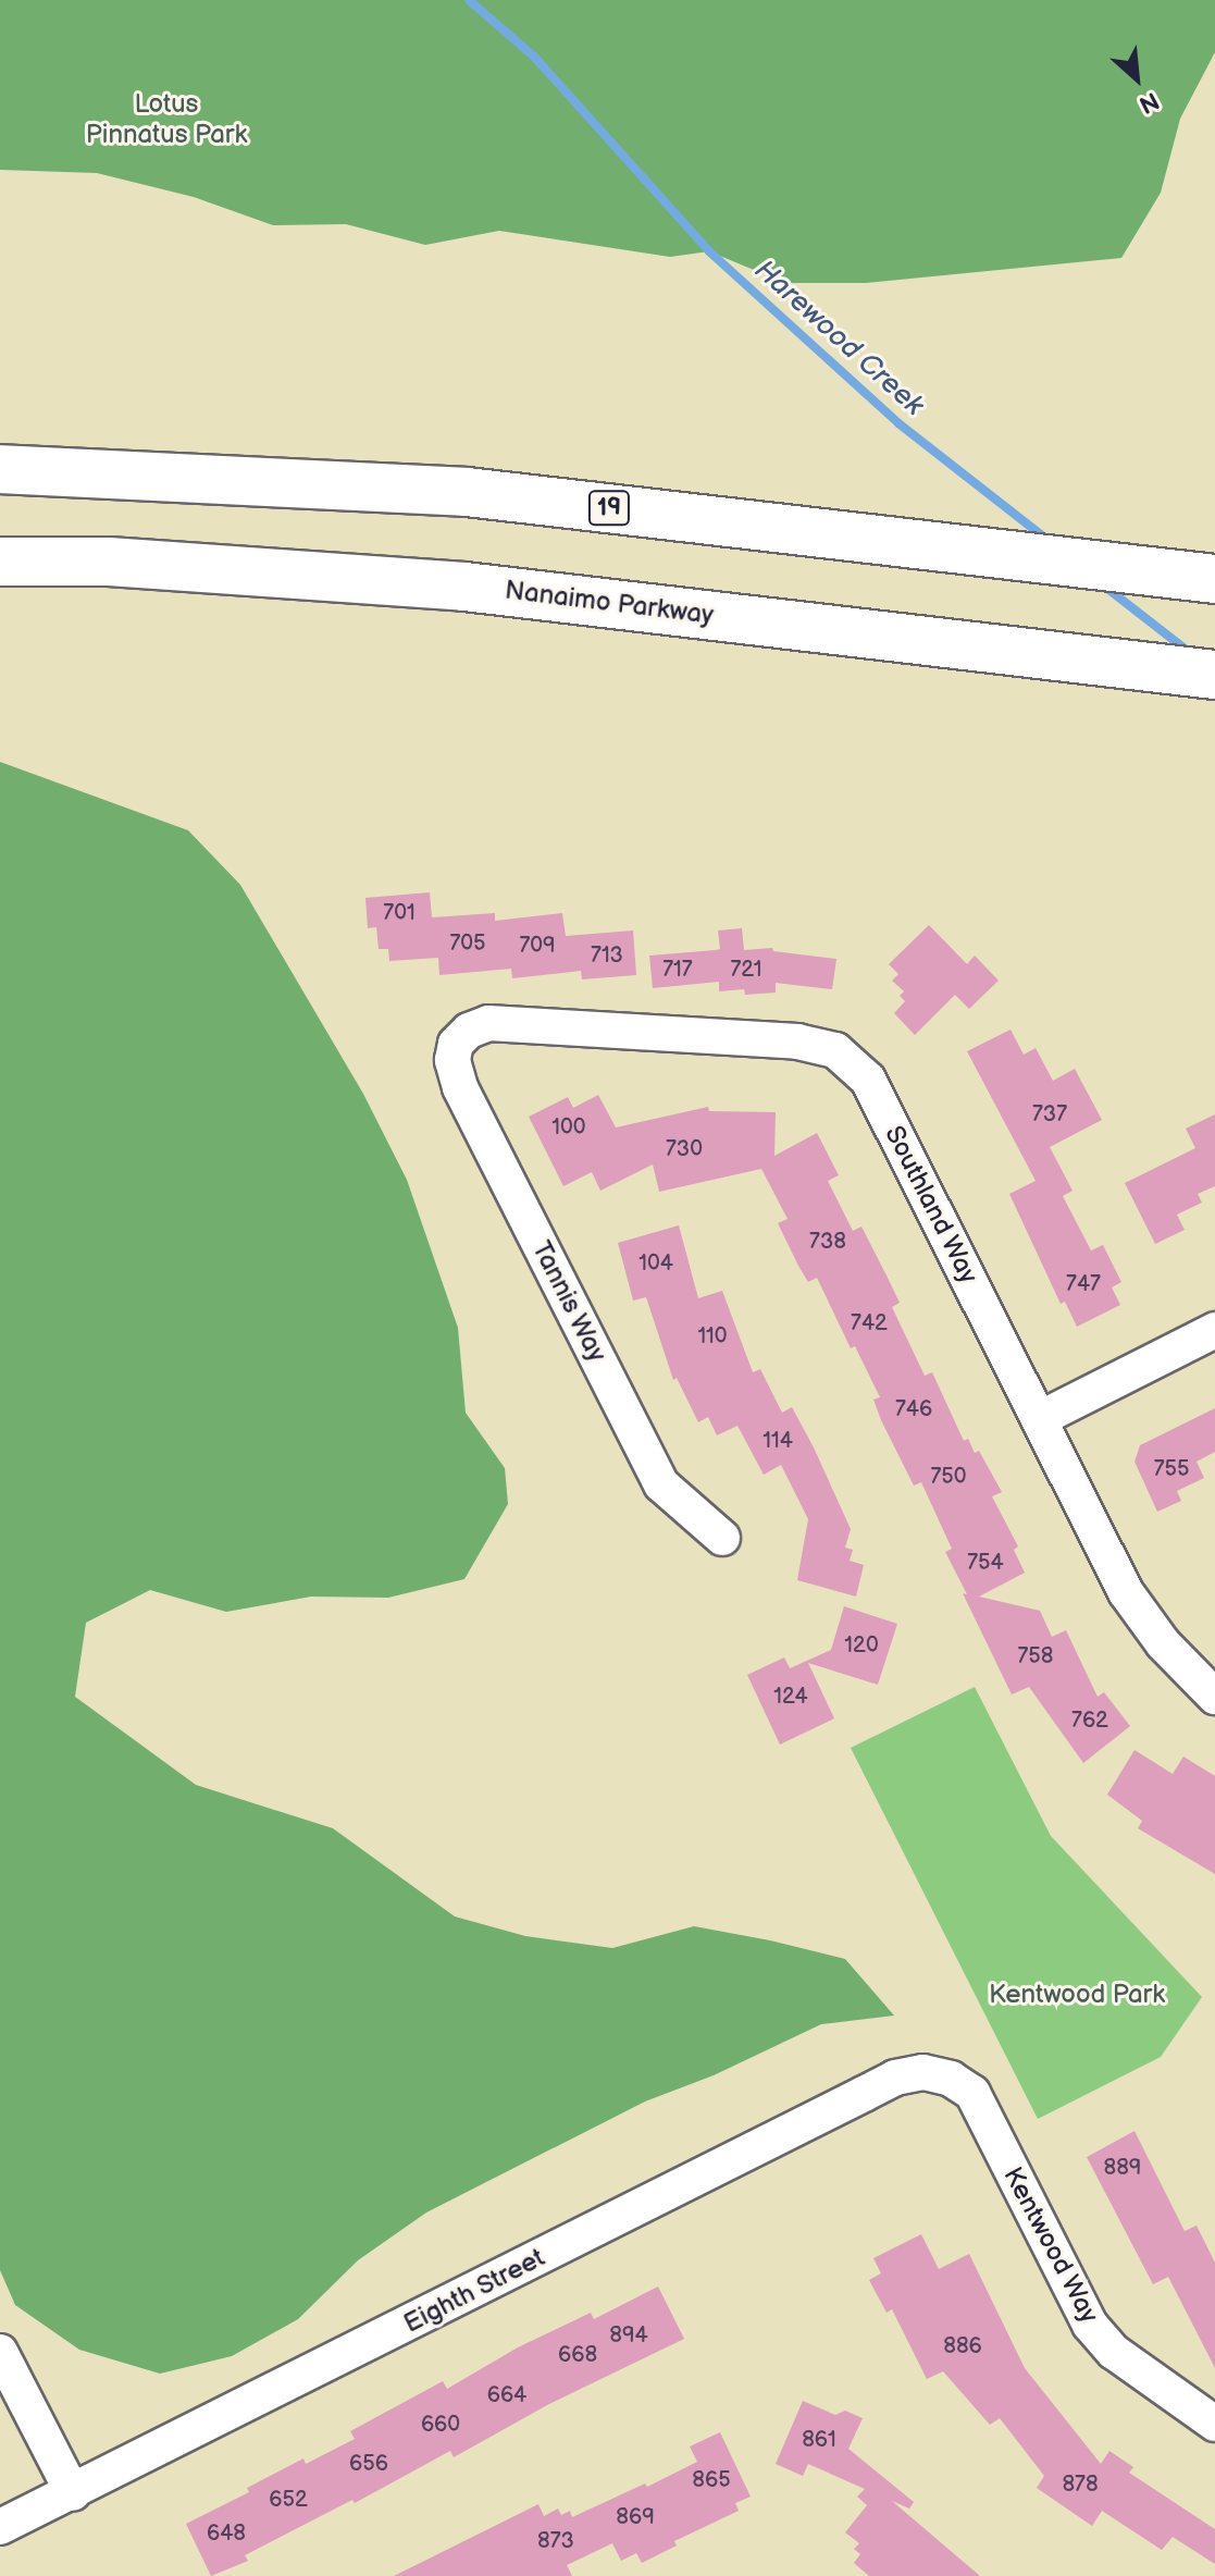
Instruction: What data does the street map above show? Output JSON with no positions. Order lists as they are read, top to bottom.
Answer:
{
  "streets": {
    "highway": ["19", "Nanaimo Parkway"],
    "street": [
      "Southland Way",
      "Tannis Way",
      "Kentwood Way",
      "Eighth Street"
    ]
  },
  "crossings": [
    ["Southland Way", "Tannis Way"],
    ["Kentwood Way", "Eighth Street"]
  ],
  "water": ["Harewood Creek"],
  "parks": ["Lotus Pinnatus Park", "Kentwood Park"],
  "house_numbers": [
    "701",
    "705",
    "709",
    "713",
    "717",
    "721",
    "737",
    "100",
    "730",
    "738",
    "104",
    "747",
    "742",
    "110",
    "746",
    "114",
    "755",
    "750",
    "754",
    "120",
    "758",
    "124",
    "762",
    "889",
    "894",
    "886",
    "668",
    "664",
    "660",
    "861",
    "656",
    "865",
    "878",
    "652",
    "869",
    "648",
    "873"
  ],
  "north": "bottom right"
}
